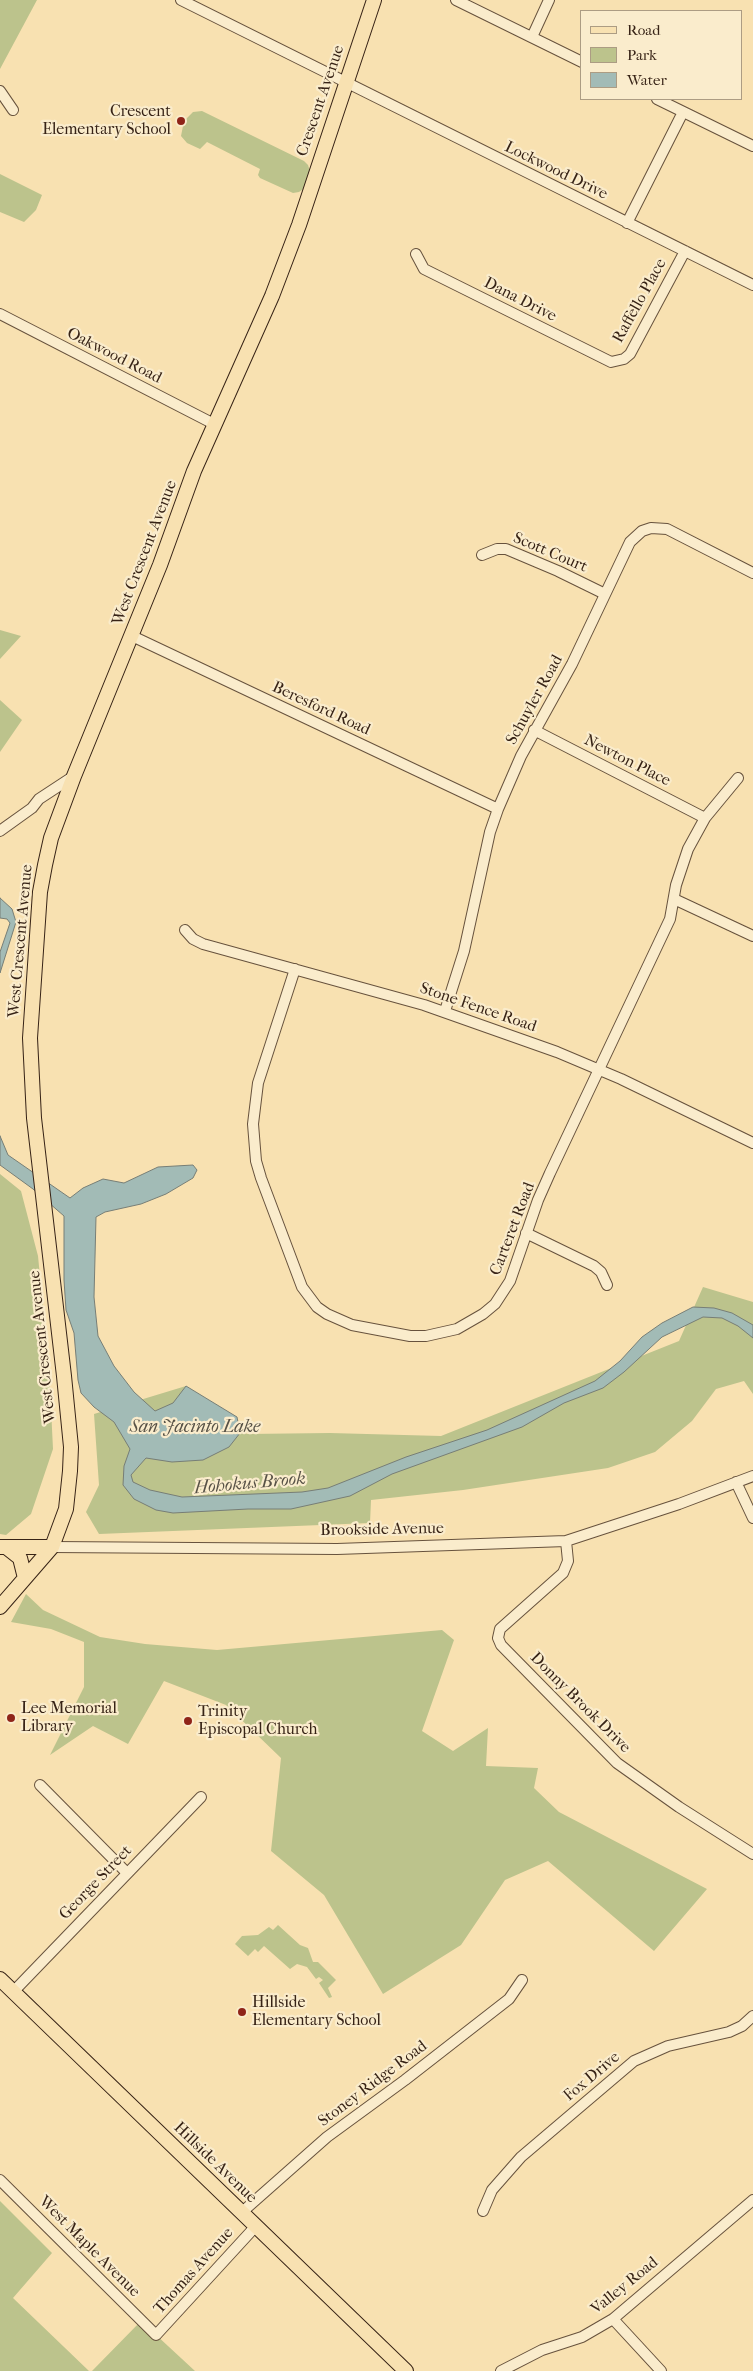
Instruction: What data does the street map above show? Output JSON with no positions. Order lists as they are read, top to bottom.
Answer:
{
  "streets": {
    "main road": [
      "Crescent Avenue",
      "West Crescent Avenue",
      "Brookside Avenue",
      "Hillside Avenue"
    ],
    "street": [
      "Lockwood Drive",
      "Dana Drive",
      "Raffello Place",
      "Oakwood Road",
      "Scott Court",
      "Schuyler Road",
      "Beresford Road",
      "Newton Place",
      "Stone Fence Road",
      "Carteret Road",
      "Donny Brook Drive",
      "George Street",
      "Fox Drive",
      "Stoney Ridge Road",
      "West Maple Avenue",
      "Thomas Avenue",
      "Valley Road"
    ]
  },
  "crossings": [
    ["Crescent Avenue", "Lockwood Drive"],
    ["Crescent Avenue", "West Crescent Avenue"],
    ["Lockwood Drive", "Raffello Place"],
    ["Dana Drive", "Raffello Place"],
    ["Oakwood Road", "West Crescent Avenue"],
    ["West Crescent Avenue", "Beresford Road"],
    ["West Crescent Avenue", "Brookside Avenue"],
    ["Scott Court", "Schuyler Road"],
    ["Schuyler Road", "Beresford Road"],
    ["Schuyler Road", "Newton Place"],
    ["Schuyler Road", "Stone Fence Road"],
    ["Newton Place", "Carteret Road"],
    ["Stone Fence Road", "Carteret Road"],
    ["Brookside Avenue", "Donny Brook Drive"],
    ["George Street", "Hillside Avenue"],
    ["Stoney Ridge Road", "Hillside Avenue"],
    ["Hillside Avenue", "Thomas Avenue"],
    ["West Maple Avenue", "Thomas Avenue"]
  ],
  "water": ["San Jacinto Lake", "Hohokus Brook"],
  "places": [
    "Crescent Elementary School",
    "Lee Memorial Library",
    "Trinity Episcopal Church",
    "Hillside Elementary School"
  ],
  "legend": ["Road", "Park", "Water"]
}
